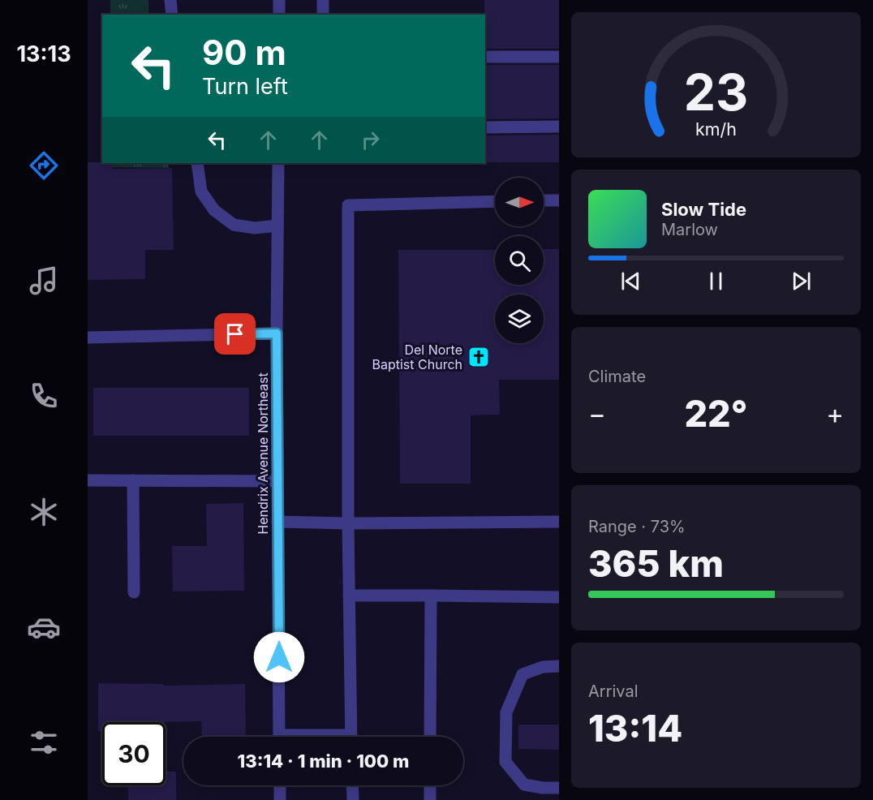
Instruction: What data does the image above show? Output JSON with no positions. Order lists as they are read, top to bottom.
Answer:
{
  "streets": {
    "street": ["Hendrix Avenue Northeast"]
  },
  "places": {
    "church": ["Del Norte Baptist Church"]
  },
  "north": "right",
  "page": {
    "tabs": "13:13",
    "turn": ["90 m", "Turn left"],
    "song": ["Slow Tide", "Marlow"],
    "tile": [
      "Climate",
      ["Range · 73%", "365 km"],
      ["Arrival", "13:14"]
    ],
    "heat": ["−", "22°", "+"],
    "limit": "30",
    "trip": "13:14 · 1 min · 100 m",
    "gauge": ["23", "km/h"]
  }
}
